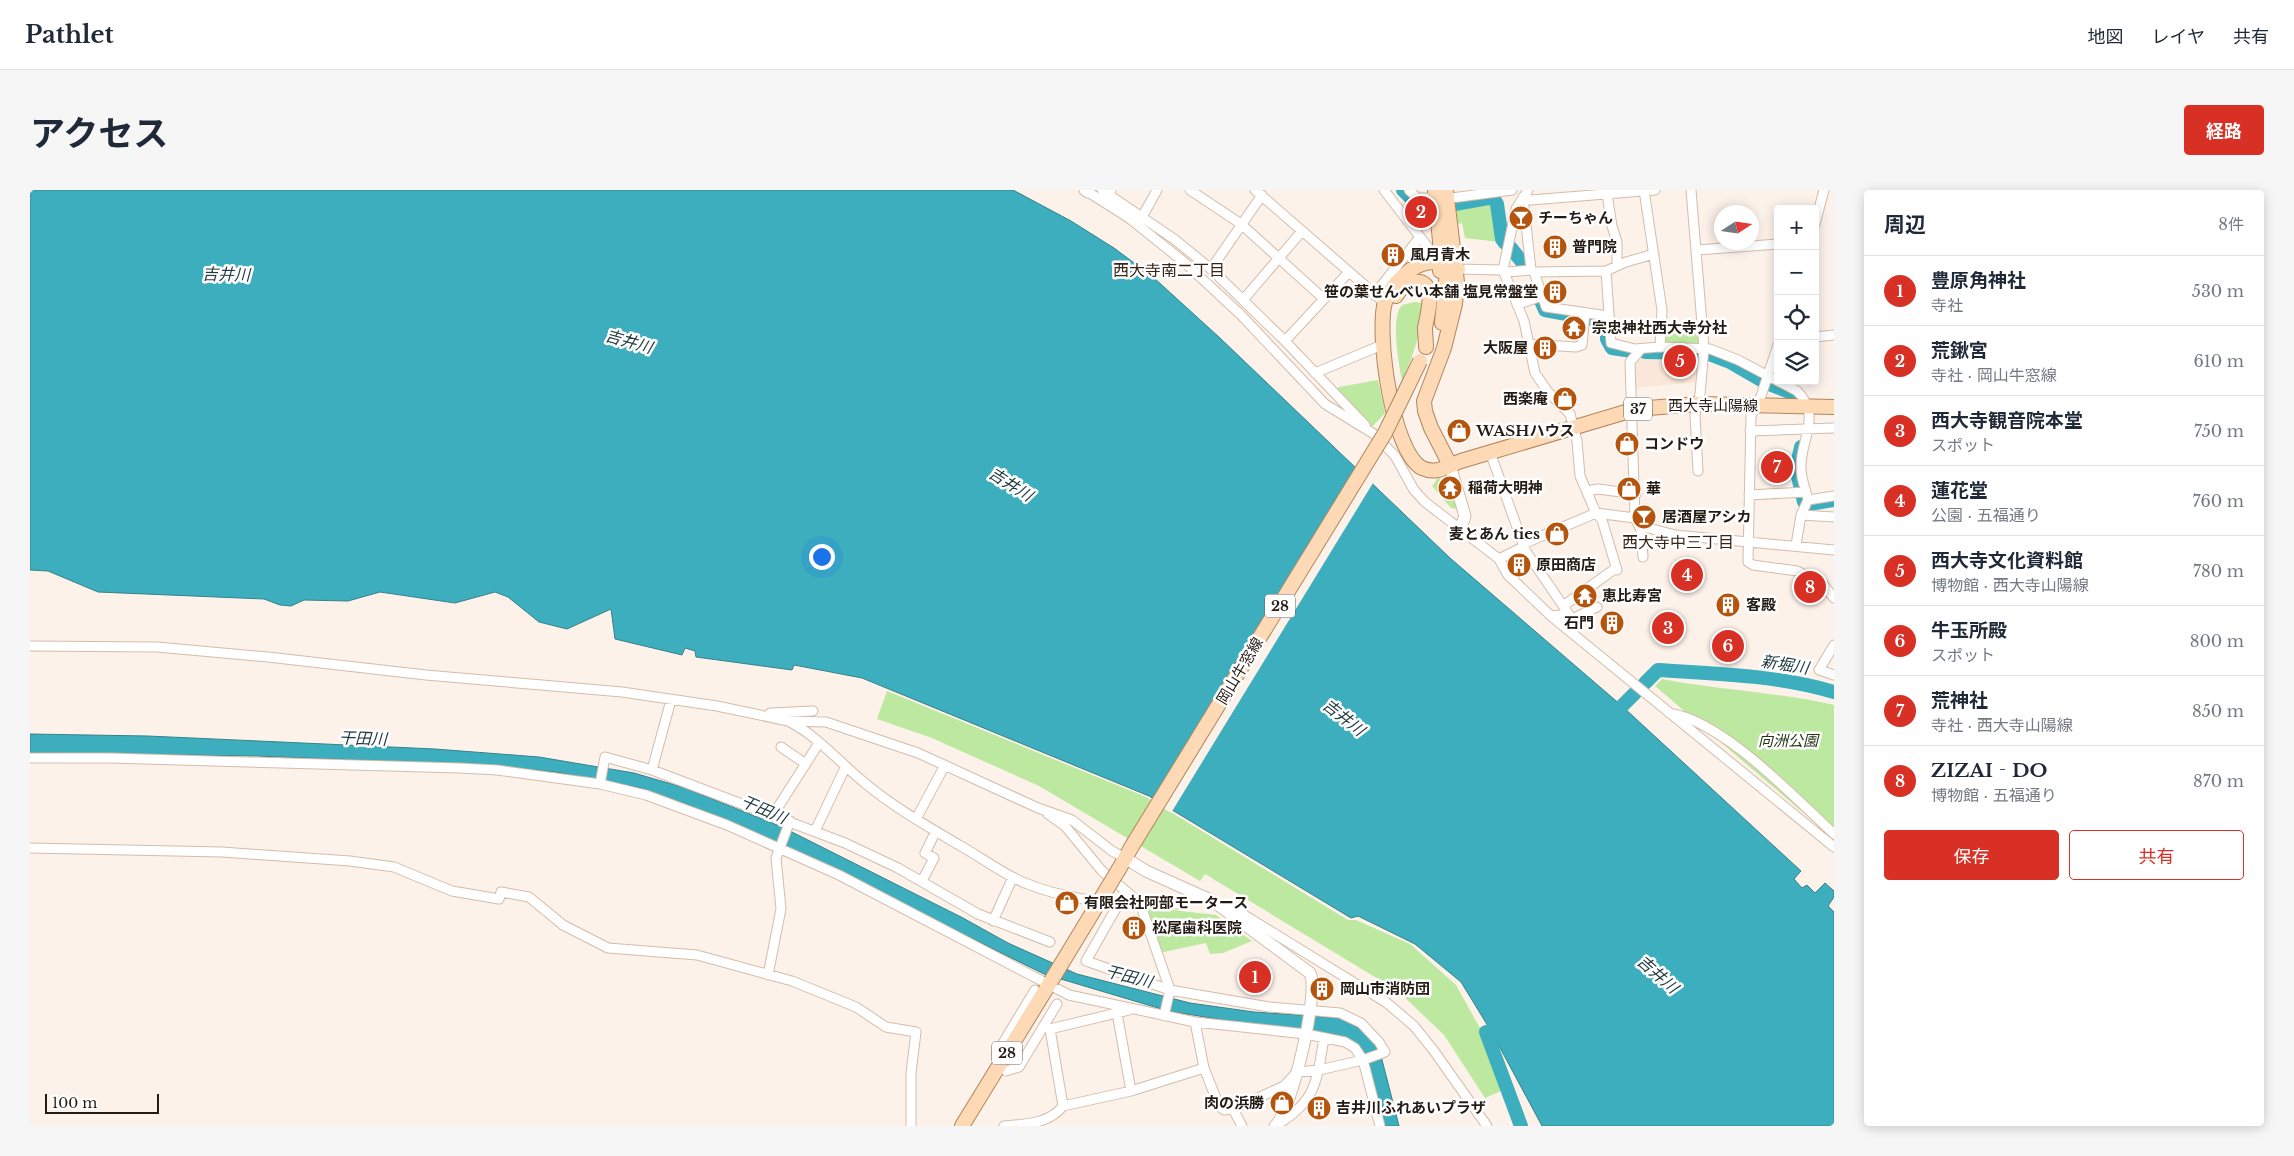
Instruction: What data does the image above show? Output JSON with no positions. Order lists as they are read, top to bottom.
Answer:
{
  "streets": {
    "main road": [
      "西大寺山陽線",
      "37",
      "28",
      "岡山牛窓線"
    ]
  },
  "crossings": [
    ["西大寺山陽線", "岡山牛窓線"]
  ],
  "districts": ["西大寺南二丁目", "西大寺中三丁目"],
  "water": ["吉井川", "新堀川", "干田川"],
  "parks": ["向洲公園"],
  "places": {
    "bar": ["チーちゃん", "居酒屋アシカ"],
    "building": [
      "普門院",
      "風月青木",
      "笹の葉せんべい本舗 塩見常盤堂",
      "大阪屋",
      "原田商店",
      "客殿",
      "石門",
      "松尾歯科医院",
      "岡山市消防団",
      "吉井川ふれあいプラザ"
    ],
    "temple": ["宗忠神社西大寺分社", "稲荷大明神", "恵比寿宮"],
    "shop": [
      "西楽庵",
      "WASHハウス",
      "コンドウ",
      "華",
      "麦とあん ties",
      "有限会社阿部モータース",
      "肉の浜勝"
    ]
  },
  "scale_bar": "100 m",
  "north": "right",
  "page": {
    "header": "Pathlet",
    "nav": ["地図", "レイヤ", "共有"],
    "title": "アクセス",
    "buttons": [
      "経路",
      ["保存", "共有"]
    ],
    "heading": ["周辺", "8件"],
    "pins": [
      "2",
      "5",
      "7",
      "4",
      "8",
      "3",
      "6",
      "1"
    ],
    "map_buttons": ["+", "−"],
    "list": [
      {
        "mark": "1",
        "name": "豊原角神社",
        "note": "寺社",
        "value": "530 m"
      },
      {
        "mark": "2",
        "name": "荒鍬宮",
        "note": "寺社 · 岡山牛窓線",
        "value": "610 m"
      },
      {
        "mark": "3",
        "name": "西大寺観音院本堂",
        "note": "スポット",
        "value": "750 m"
      },
      {
        "mark": "4",
        "name": "蓮花堂",
        "note": "公園 · 五福通り",
        "value": "760 m"
      },
      {
        "mark": "5",
        "name": "西大寺文化資料館",
        "note": "博物館 · 西大寺山陽線",
        "value": "780 m"
      },
      {
        "mark": "6",
        "name": "牛玉所殿",
        "note": "スポット",
        "value": "800 m"
      },
      {
        "mark": "7",
        "name": "荒神社",
        "note": "寺社 · 西大寺山陽線",
        "value": "850 m"
      },
      {
        "mark": "8",
        "name": "ZIZAI‐DO",
        "note": "博物館 · 五福通り",
        "value": "870 m"
      }
    ],
    "scale": "100 m"
  }
}
